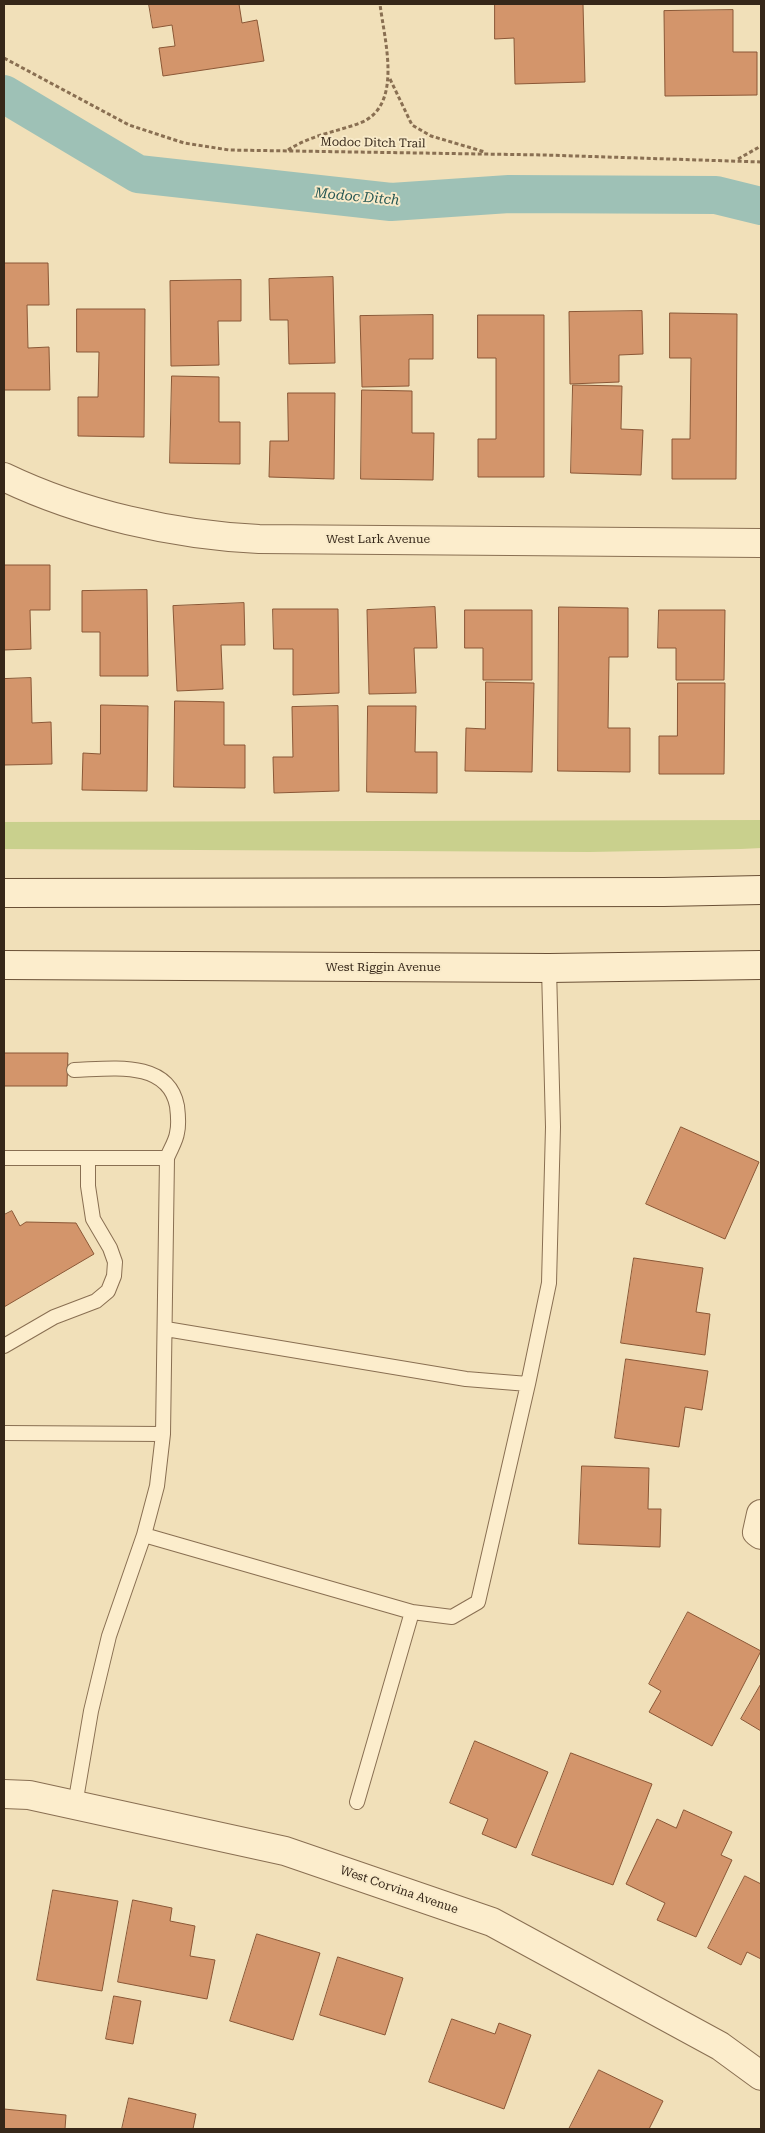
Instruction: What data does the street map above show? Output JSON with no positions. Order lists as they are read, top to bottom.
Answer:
{
  "streets": {
    "street": ["West Lark Avenue", "West Riggin Avenue", "West Corvina Avenue"],
    "path": ["Modoc Ditch Trail"]
  },
  "water": ["Modoc Ditch"]
}
